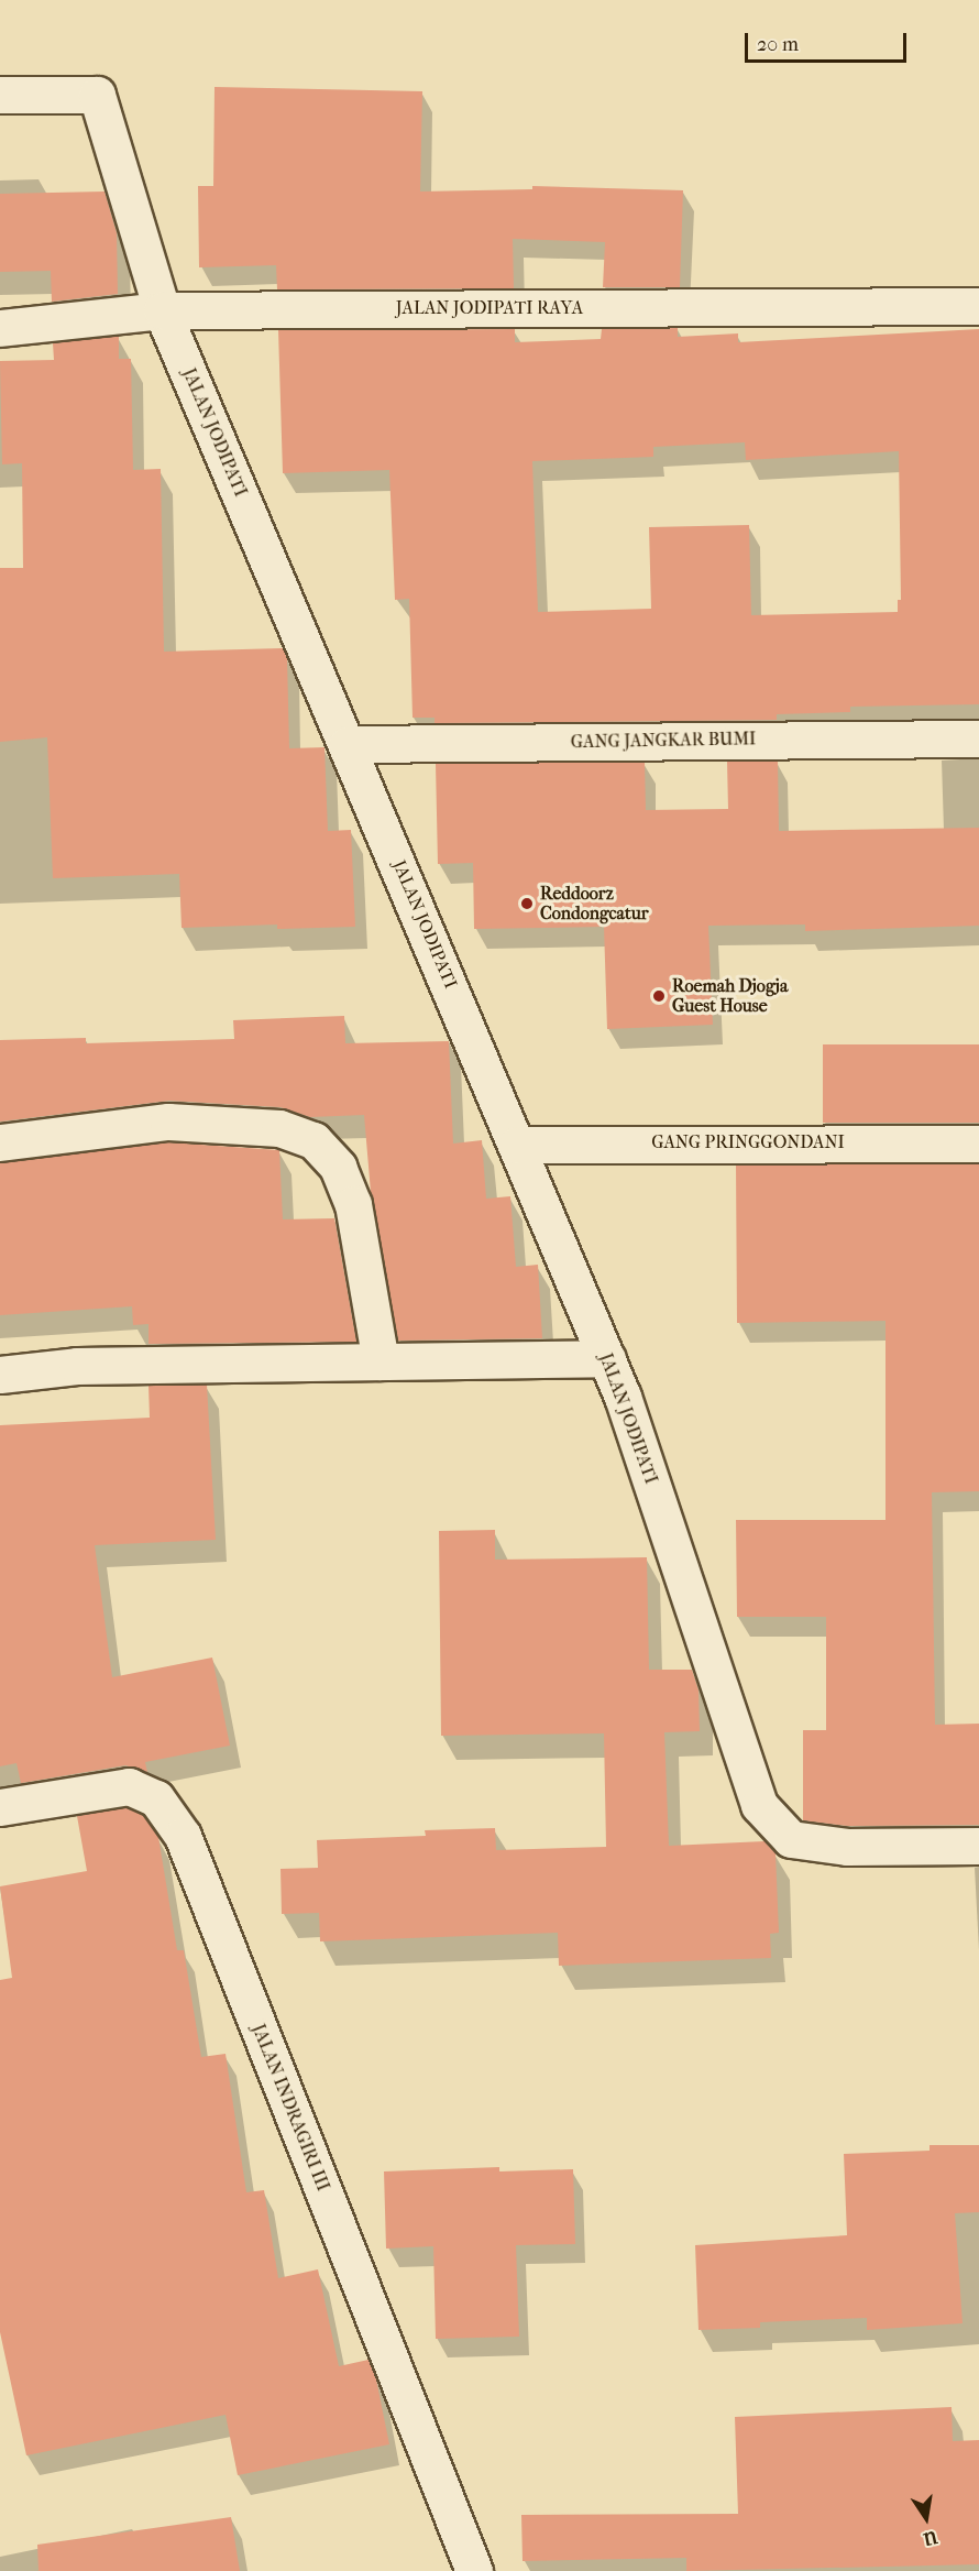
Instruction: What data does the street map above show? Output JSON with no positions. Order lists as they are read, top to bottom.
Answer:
{
  "streets": {
    "street": [
      "JALAN JODIPATI RAYA",
      "JALAN JODIPATI",
      "GANG JANGKAR BUMI",
      "GANG PRINGGONDANI",
      "JALAN INDRAGIRI III"
    ]
  },
  "crossings": [
    ["JALAN JODIPATI RAYA", "JALAN JODIPATI"],
    ["JALAN JODIPATI", "GANG JANGKAR BUMI"],
    ["JALAN JODIPATI", "GANG PRINGGONDANI"]
  ],
  "places": ["Reddoorz Condongcatur", "Roemah Djogja Guest House"],
  "scale_bar": "20 m",
  "north": "bottom"
}
